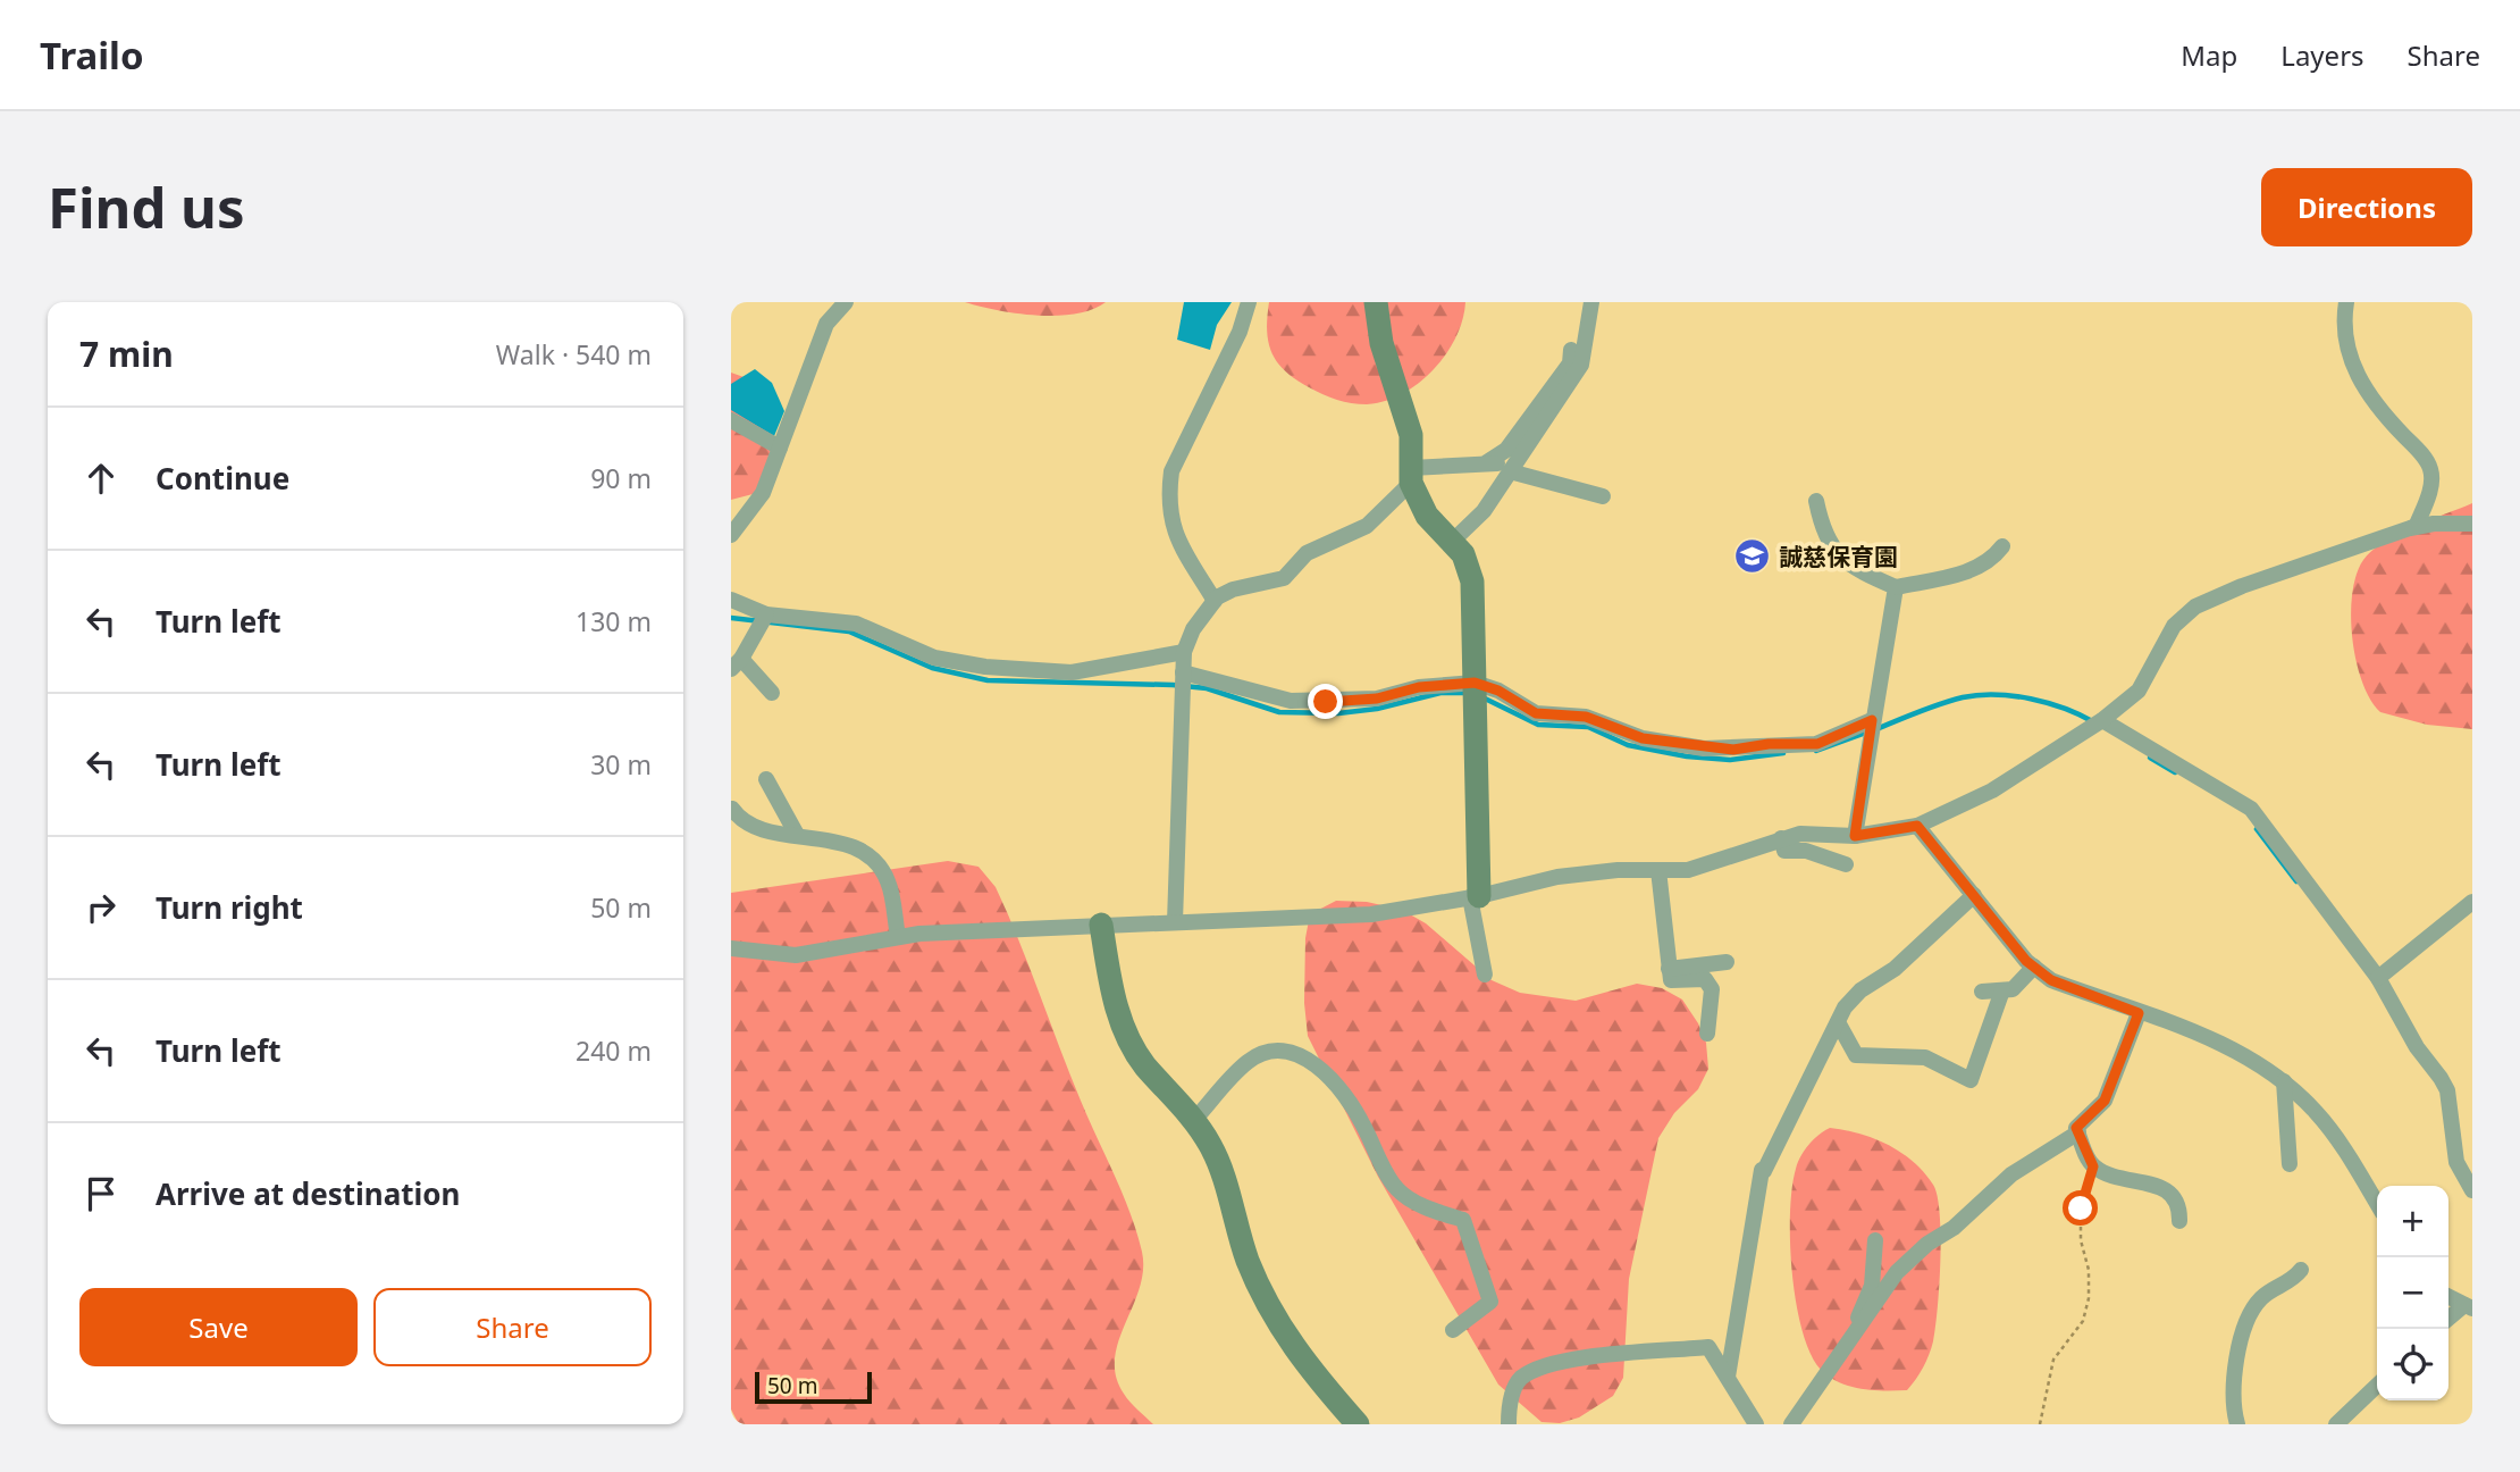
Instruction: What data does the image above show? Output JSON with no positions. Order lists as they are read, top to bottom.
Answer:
{
  "places": {
    "school or university": ["誠慈保育園"]
  },
  "scale_bar": "50 m",
  "page": {
    "header": "Trailo",
    "nav": ["Map", "Layers", "Share"],
    "buttons": [
      "Directions",
      ["Save", "Share"]
    ],
    "title": "Find us",
    "heading": ["7 min", "Walk · 540 m"],
    "list": [
      ["Continue", "90 m"],
      ["Turn left", "130 m"],
      ["Turn left", "30 m"],
      ["Turn right", "50 m"],
      ["Turn left", "240 m"],
      "Arrive at destination"
    ],
    "map_buttons": ["+", "−"],
    "scale": "50 m"
  }
}
